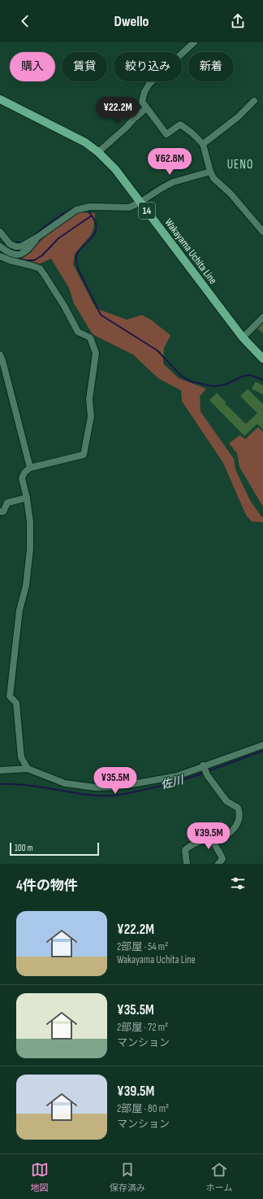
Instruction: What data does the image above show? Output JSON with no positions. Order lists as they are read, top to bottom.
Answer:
{
  "streets": {
    "main road": ["14", "Wakayama Uchita Line"]
  },
  "districts": ["UENO"],
  "water": ["佐川"],
  "scale_bar": "100 m",
  "page": {
    "header": "Dwello",
    "chip": [
      "購入",
      "賃貸",
      "絞り込み",
      "新着"
    ],
    "price": [
      "¥22.2M",
      "¥62.8M",
      "¥35.5M",
      "¥39.5M"
    ],
    "scale": "100 m",
    "heading": "4件の物件",
    "list": [
      {
        "name": "¥22.2M",
        "note": "2部屋 · 54 m² · Wakayama Uchita Line"
      },
      {
        "name": "¥35.5M",
        "note": "2部屋 · 72 m² · マンション"
      },
      {
        "name": "¥39.5M",
        "note": "2部屋 · 80 m² · マンション"
      }
    ],
    "tabs": ["地図", "保存済み", "ホーム"]
  }
}
